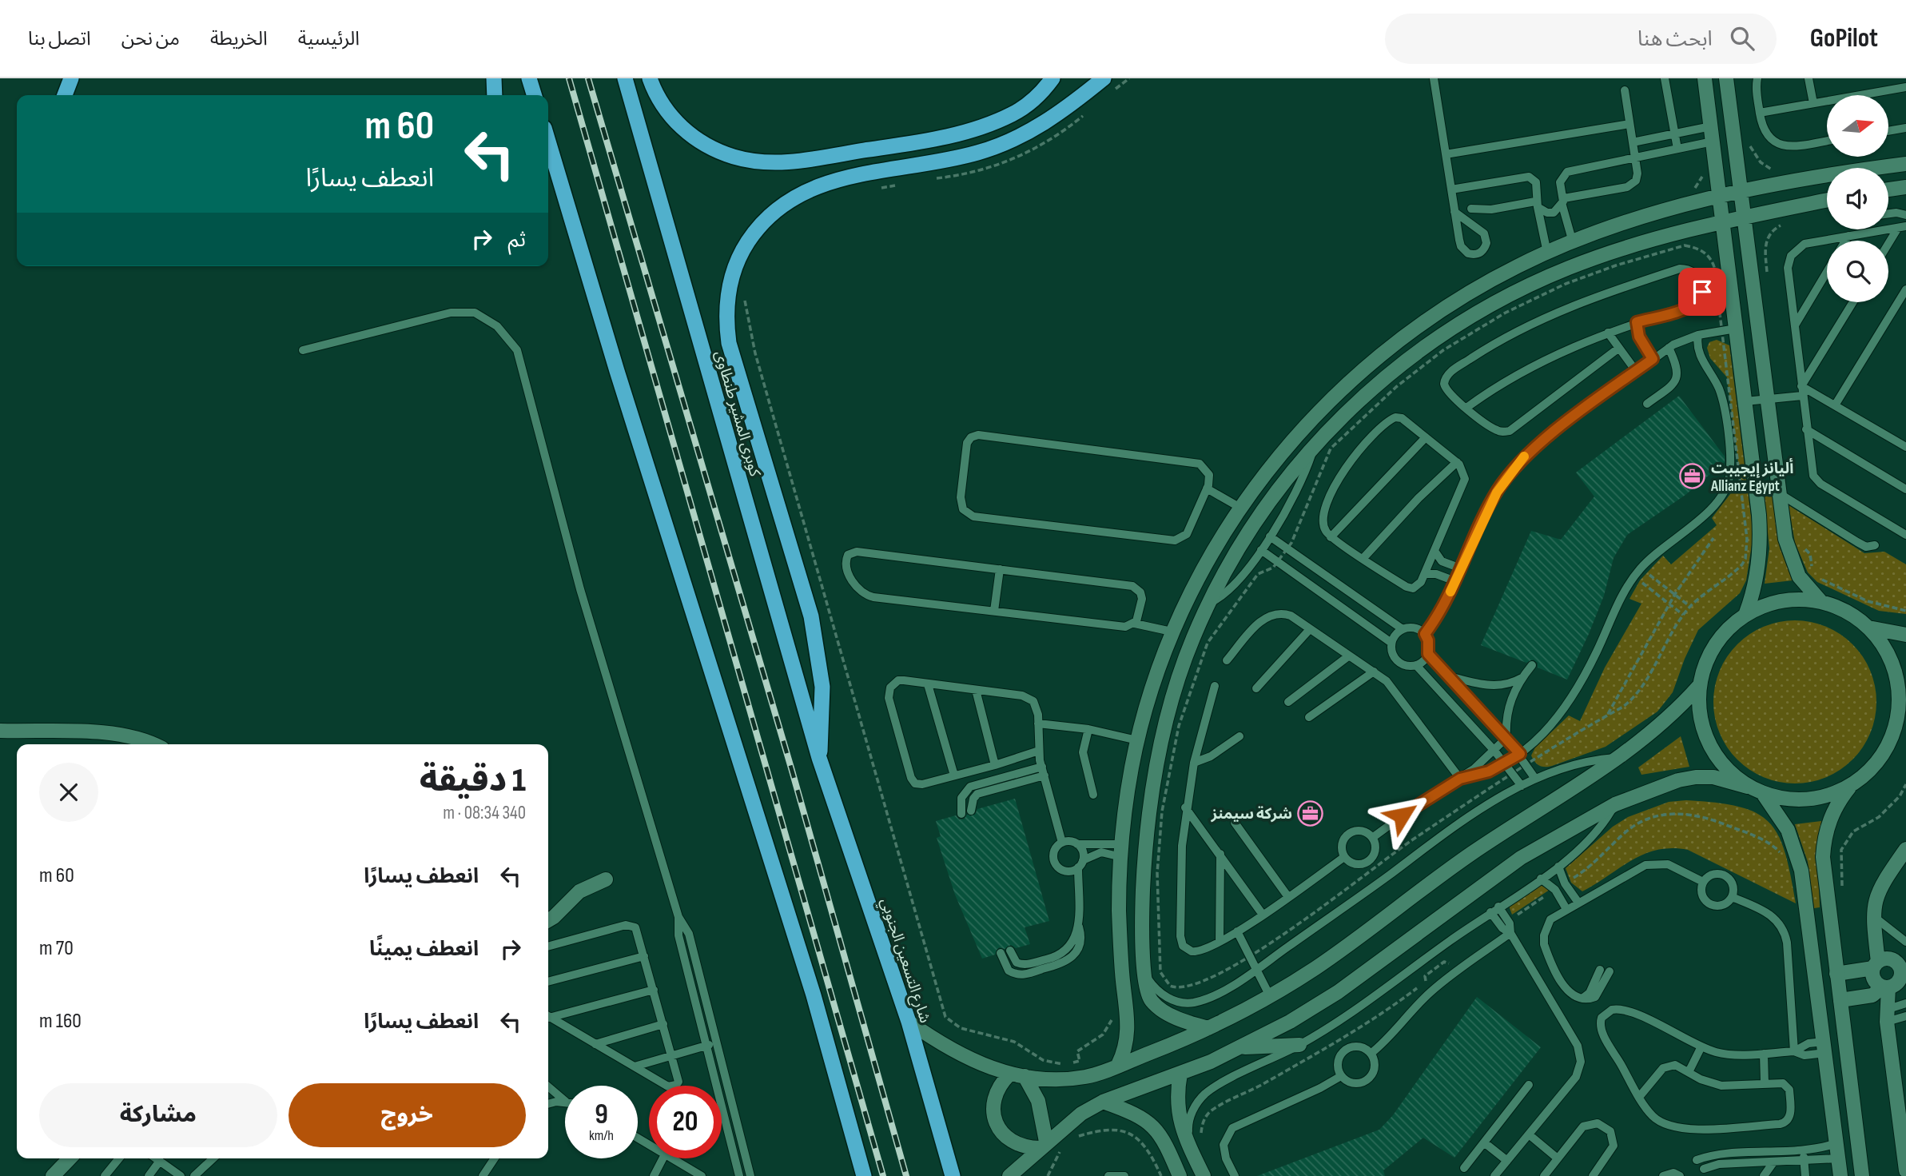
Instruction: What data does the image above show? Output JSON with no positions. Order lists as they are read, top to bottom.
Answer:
{
  "streets": {
    "highway": ["كوبرى المشير طنطاوى", "شارع التسعين الجنوبي"]
  },
  "crossings": [
    ["كوبرى المشير طنطاوى", "شارع التسعين الجنوبي"]
  ],
  "places": {
    "office": ["أليانز إيجيبت Allianz Egypt", "شركة سيمنز"]
  },
  "north": "right",
  "page": {
    "header": "GoPilot",
    "search": "ابحث هنا",
    "nav": [
      "الرئيسية",
      "الخريطة",
      "من نحن",
      "اتصل بنا"
    ],
    "turn": ["60 m", "انعطف يسارًا"],
    "then": "ثم",
    "heading": ["1 دقيقة", "340 m · 08:34"],
    "list": [
      {
        "name": "انعطف يسارًا",
        "value": "60 m"
      },
      {
        "name": "انعطف يمينًا",
        "value": "70 m"
      },
      {
        "name": "انعطف يسارًا",
        "value": "160 m"
      }
    ],
    "buttons": ["خروج", "مشاركة"],
    "speed": "9 km/h",
    "limit": "20"
  }
}
